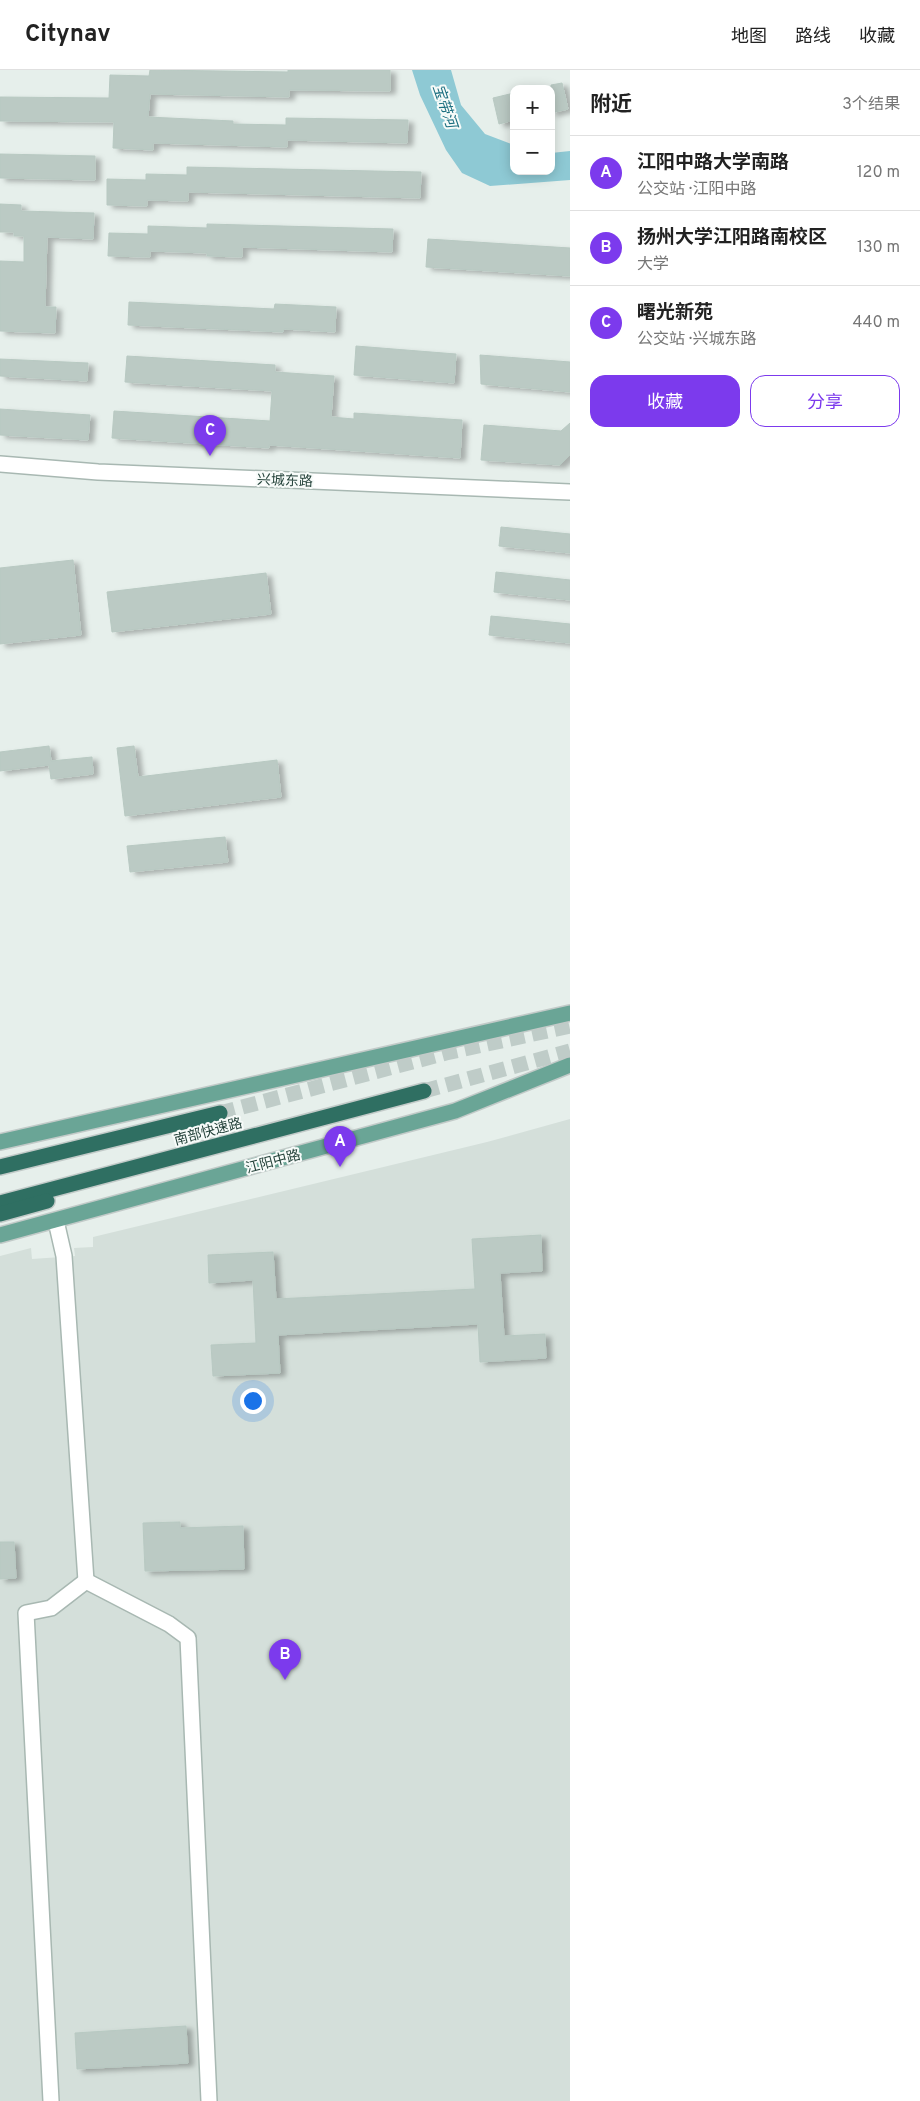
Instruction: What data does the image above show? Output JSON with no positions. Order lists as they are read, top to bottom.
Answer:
{
  "streets": {
    "highway": ["南部快速路"],
    "main road": ["江阳中路"],
    "street": ["兴城东路"]
  },
  "water": ["宝带河"],
  "page": {
    "header": "Citynav",
    "nav": ["地图", "路线", "收藏"],
    "heading": ["附近", "3个结果"],
    "map_buttons": ["+", "−"],
    "list": [
      {
        "mark": "A",
        "name": "江阳中路大学南路",
        "note": "公交站 · 江阳中路",
        "value": "120 m"
      },
      {
        "mark": "B",
        "name": "扬州大学江阳路南校区",
        "note": "大学",
        "value": "130 m"
      },
      {
        "mark": "C",
        "name": "曙光新苑",
        "note": "公交站 · 兴城东路",
        "value": "440 m"
      }
    ],
    "buttons": ["收藏", "分享"],
    "pins": ["C", "A", "B"]
  }
}
